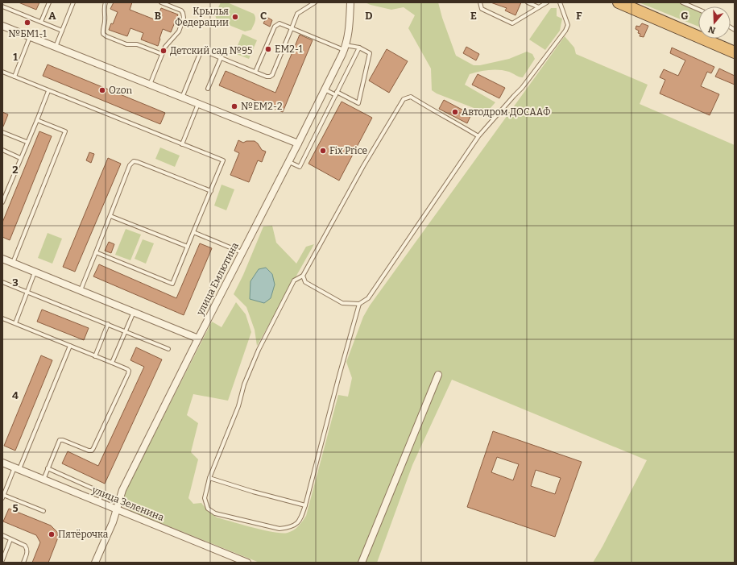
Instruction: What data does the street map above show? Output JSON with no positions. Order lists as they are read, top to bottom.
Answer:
{
  "streets": {
    "street": ["улица Емлютина", "улица Зеленина"]
  },
  "crossings": [
    ["улица Емлютина", "улица Зеленина"]
  ],
  "places": [
    "Крылья Федерации",
    "№БМ1-1",
    "ЕМ2-1",
    "Детский сад №95",
    "Ozon",
    "№ЕМ2-2",
    "Автодром ДОСААФ",
    "Fix Price",
    "Пятёрочка"
  ],
  "north": "bottom",
  "grid": {
    "columns": [
      "A",
      "B",
      "C",
      "D",
      "E",
      "F",
      "G"
    ],
    "rows": [
      "1",
      "2",
      "3",
      "4",
      "5"
    ]
  }
}
